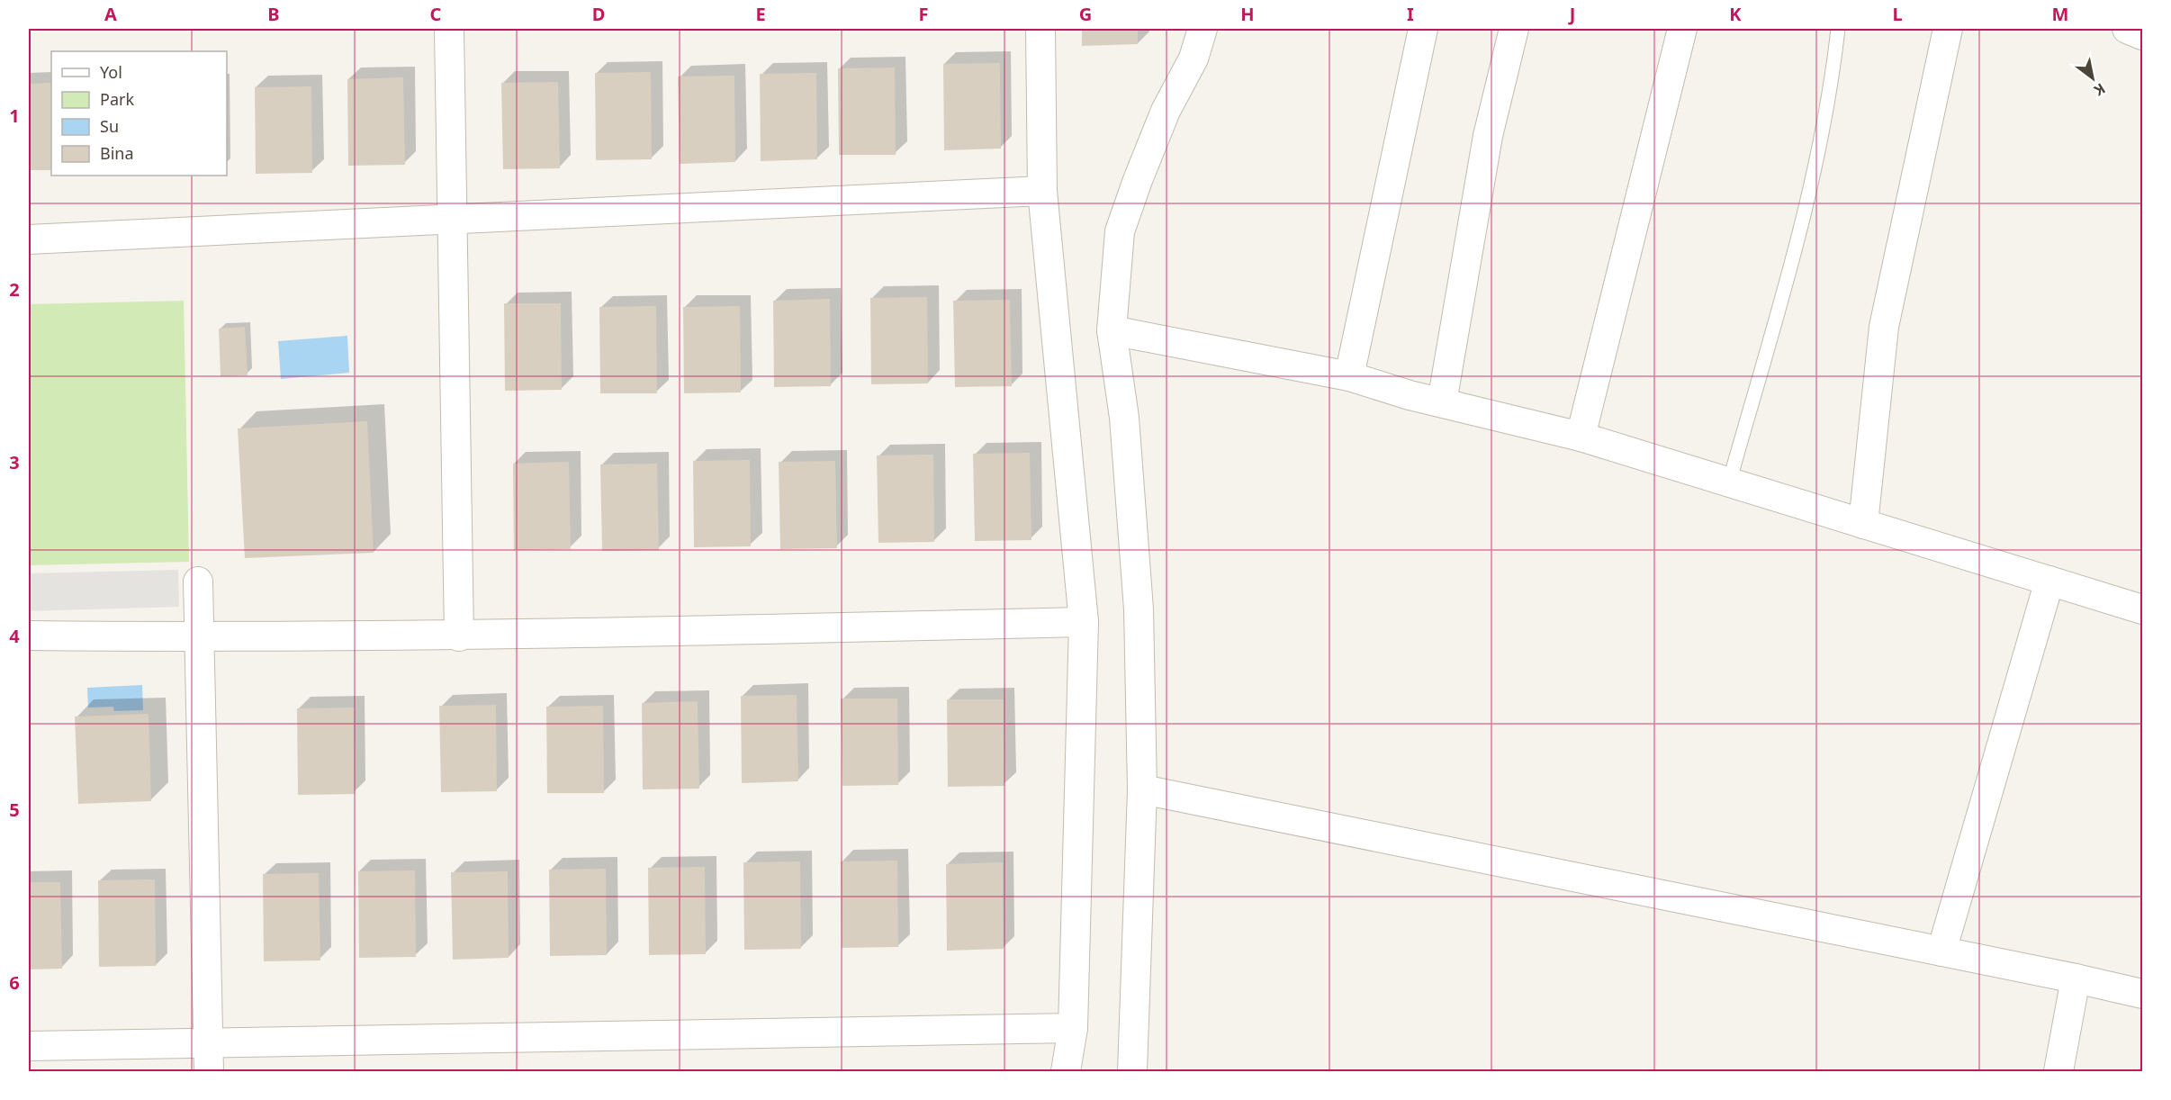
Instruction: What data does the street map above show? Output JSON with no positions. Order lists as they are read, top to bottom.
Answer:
{
  "legend": [
    "Yol",
    "Park",
    "Su",
    "Bina"
  ],
  "north": "bottom right",
  "grid": {
    "columns": [
      "A",
      "B",
      "C",
      "D",
      "E",
      "F",
      "G",
      "H",
      "I",
      "J",
      "K",
      "L",
      "M"
    ],
    "rows": [
      "1",
      "2",
      "3",
      "4",
      "5",
      "6"
    ]
  }
}
